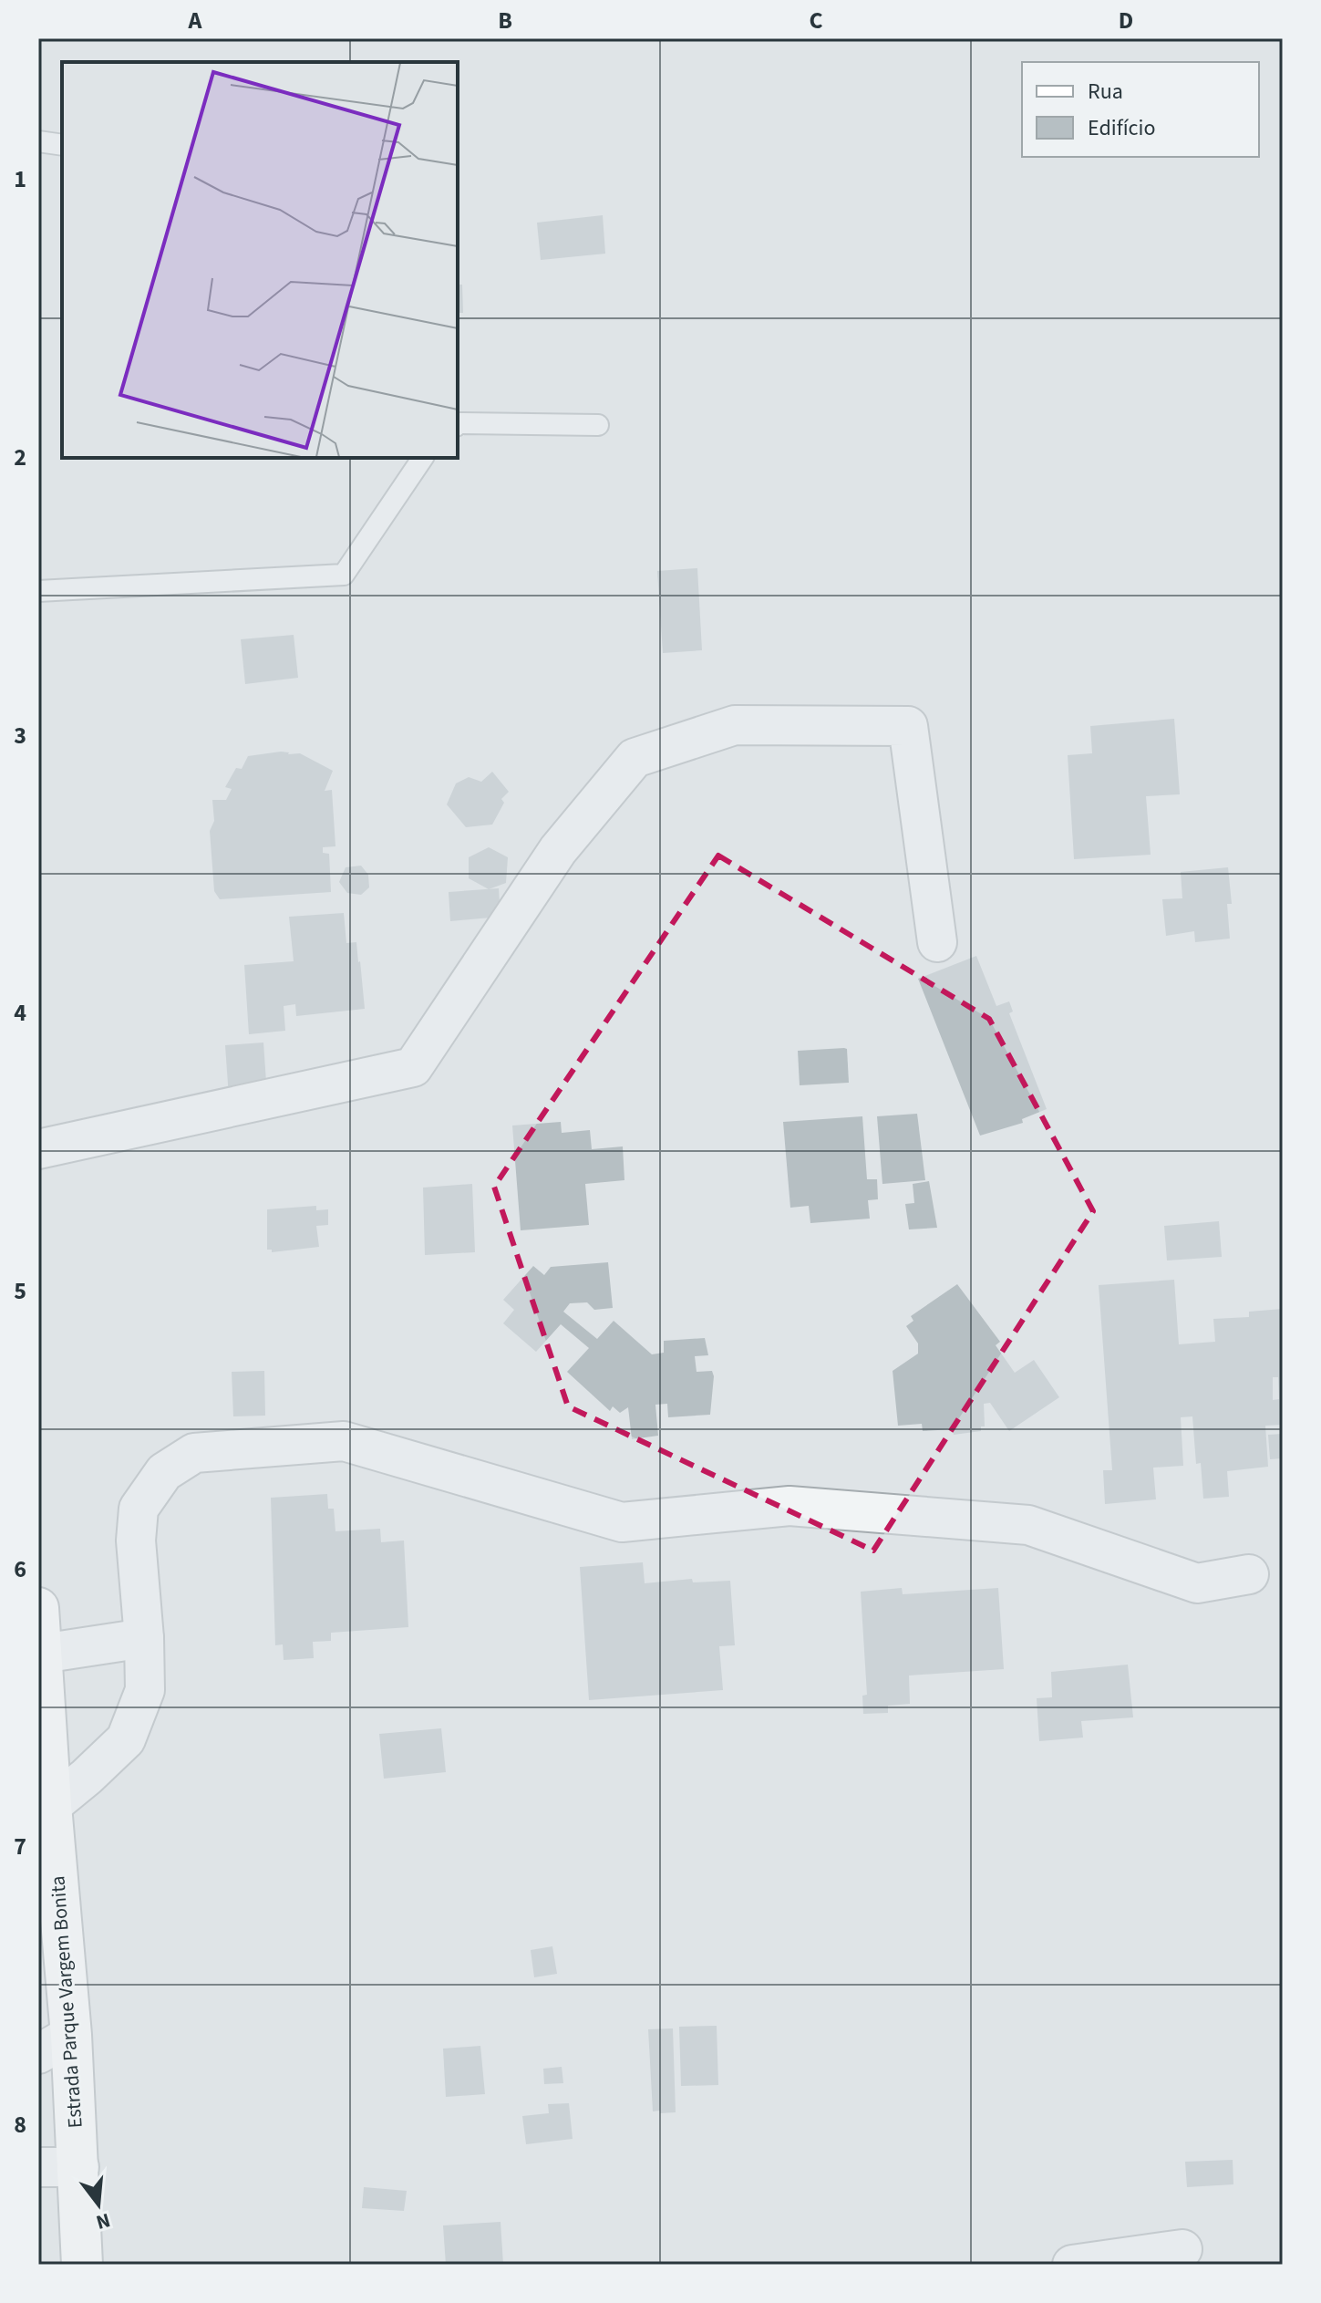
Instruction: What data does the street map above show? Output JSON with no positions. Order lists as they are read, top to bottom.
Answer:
{
  "streets": {
    "main road": ["Estrada Parque Vargem Bonita"]
  },
  "legend": ["Rua", "Edifício"],
  "north": "bottom",
  "grid": {
    "columns": [
      "A",
      "B",
      "C",
      "D"
    ],
    "rows": [
      "1",
      "2",
      "3",
      "4",
      "5",
      "6",
      "7",
      "8"
    ]
  }
}
